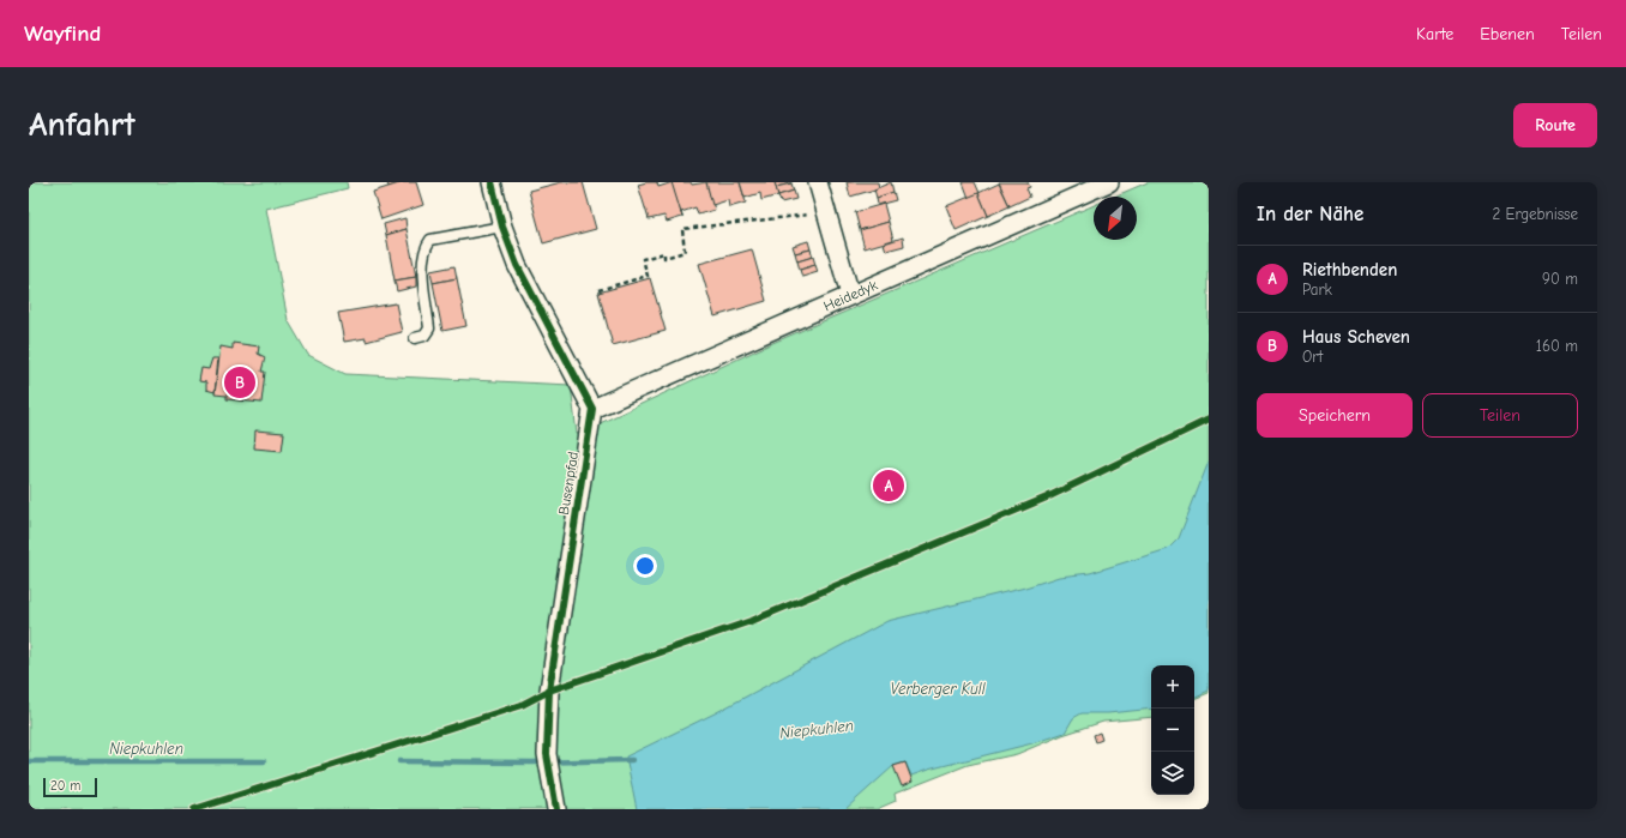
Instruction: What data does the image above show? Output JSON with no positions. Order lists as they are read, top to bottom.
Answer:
{
  "streets": {
    "street": ["Heidedyk", "Busenpfad"]
  },
  "crossings": [
    ["Heidedyk", "Busenpfad"]
  ],
  "water": ["Verberger Kull", "Niepkuhlen"],
  "scale_bar": "20 m",
  "north": "bottom left",
  "page": {
    "header": "Wayfind",
    "nav": ["Karte", "Ebenen", "Teilen"],
    "buttons": [
      "Route",
      ["Speichern", "Teilen"]
    ],
    "title": "Anfahrt",
    "heading": ["In der Nähe", "2 Ergebnisse"],
    "list": [
      {
        "mark": "A",
        "name": "Riethbenden",
        "note": "Park",
        "value": "90 m"
      },
      {
        "mark": "B",
        "name": "Haus Scheven",
        "note": "Ort",
        "value": "160 m"
      }
    ],
    "pins": ["B", "A"],
    "map_buttons": ["+", "−"],
    "scale": "20 m"
  }
}
